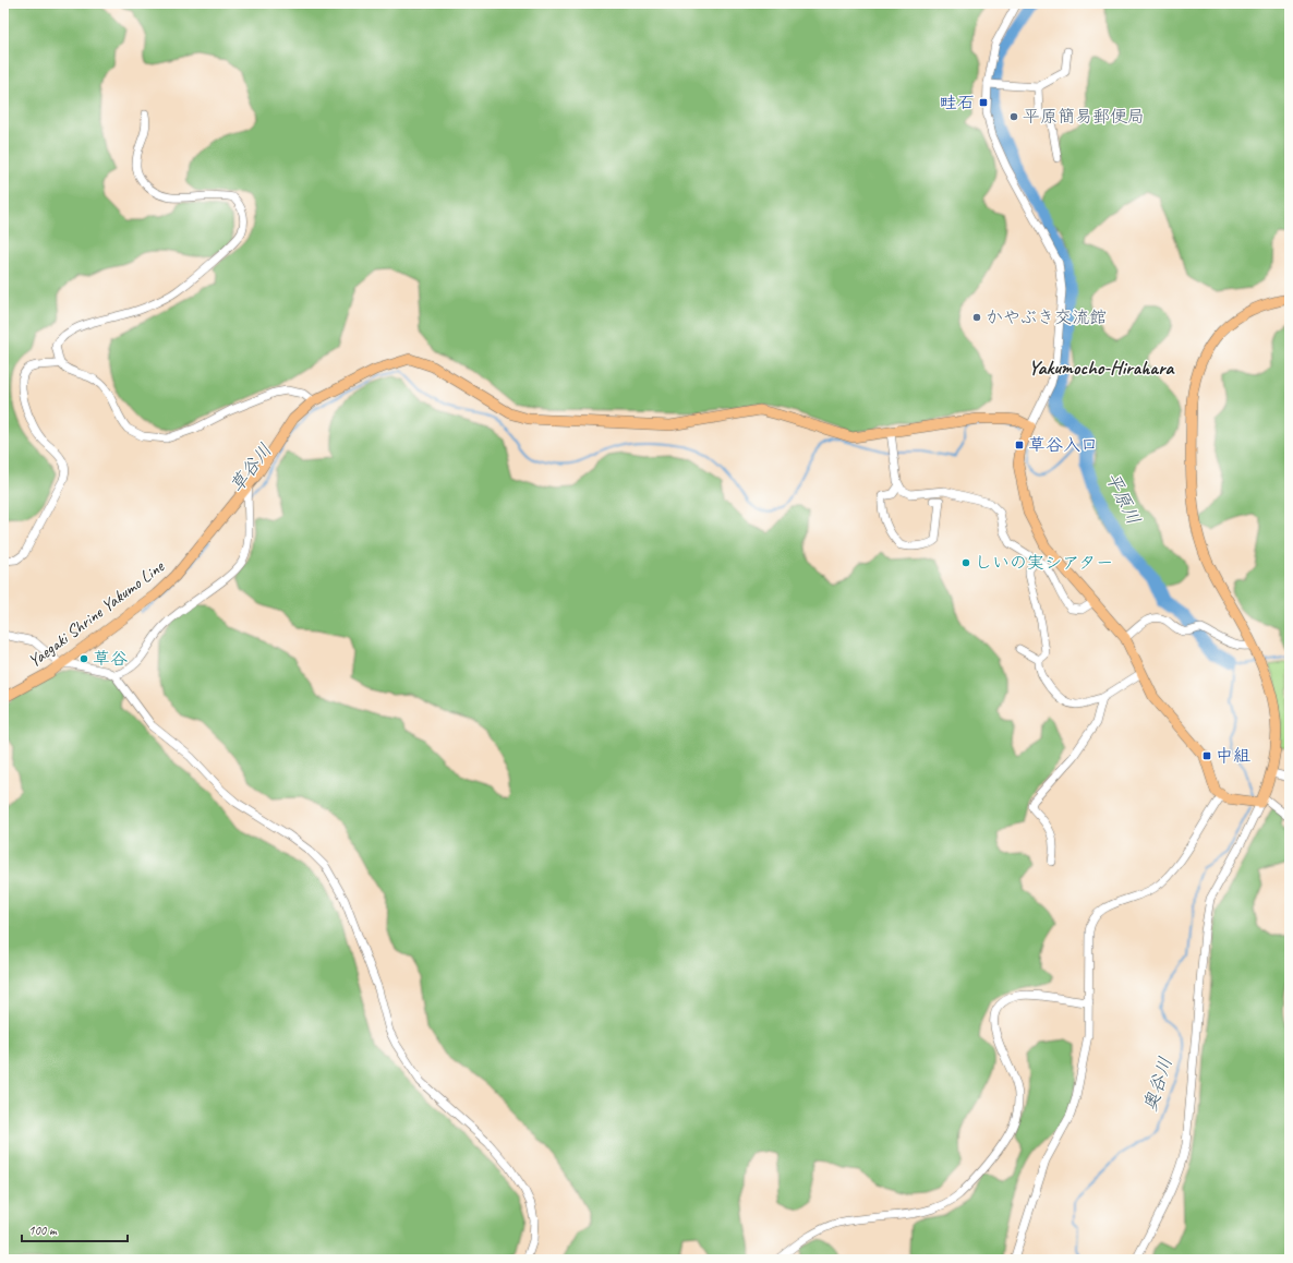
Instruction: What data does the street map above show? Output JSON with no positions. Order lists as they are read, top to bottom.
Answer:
{
  "streets": {
    "main road": ["Yaegaki Shrine Yakumo Line"]
  },
  "districts": ["Yakumocho-Hirahara"],
  "water": ["草谷川", "平原川", "奥谷川"],
  "places": {
    "transit": ["畦石", "草谷入口", "中組"],
    "other": [
      "平原簡易郵便局",
      "かやぶき交流館",
      "しいの実シアター",
      "草谷"
    ]
  },
  "scale_bar": "100 m"
}
